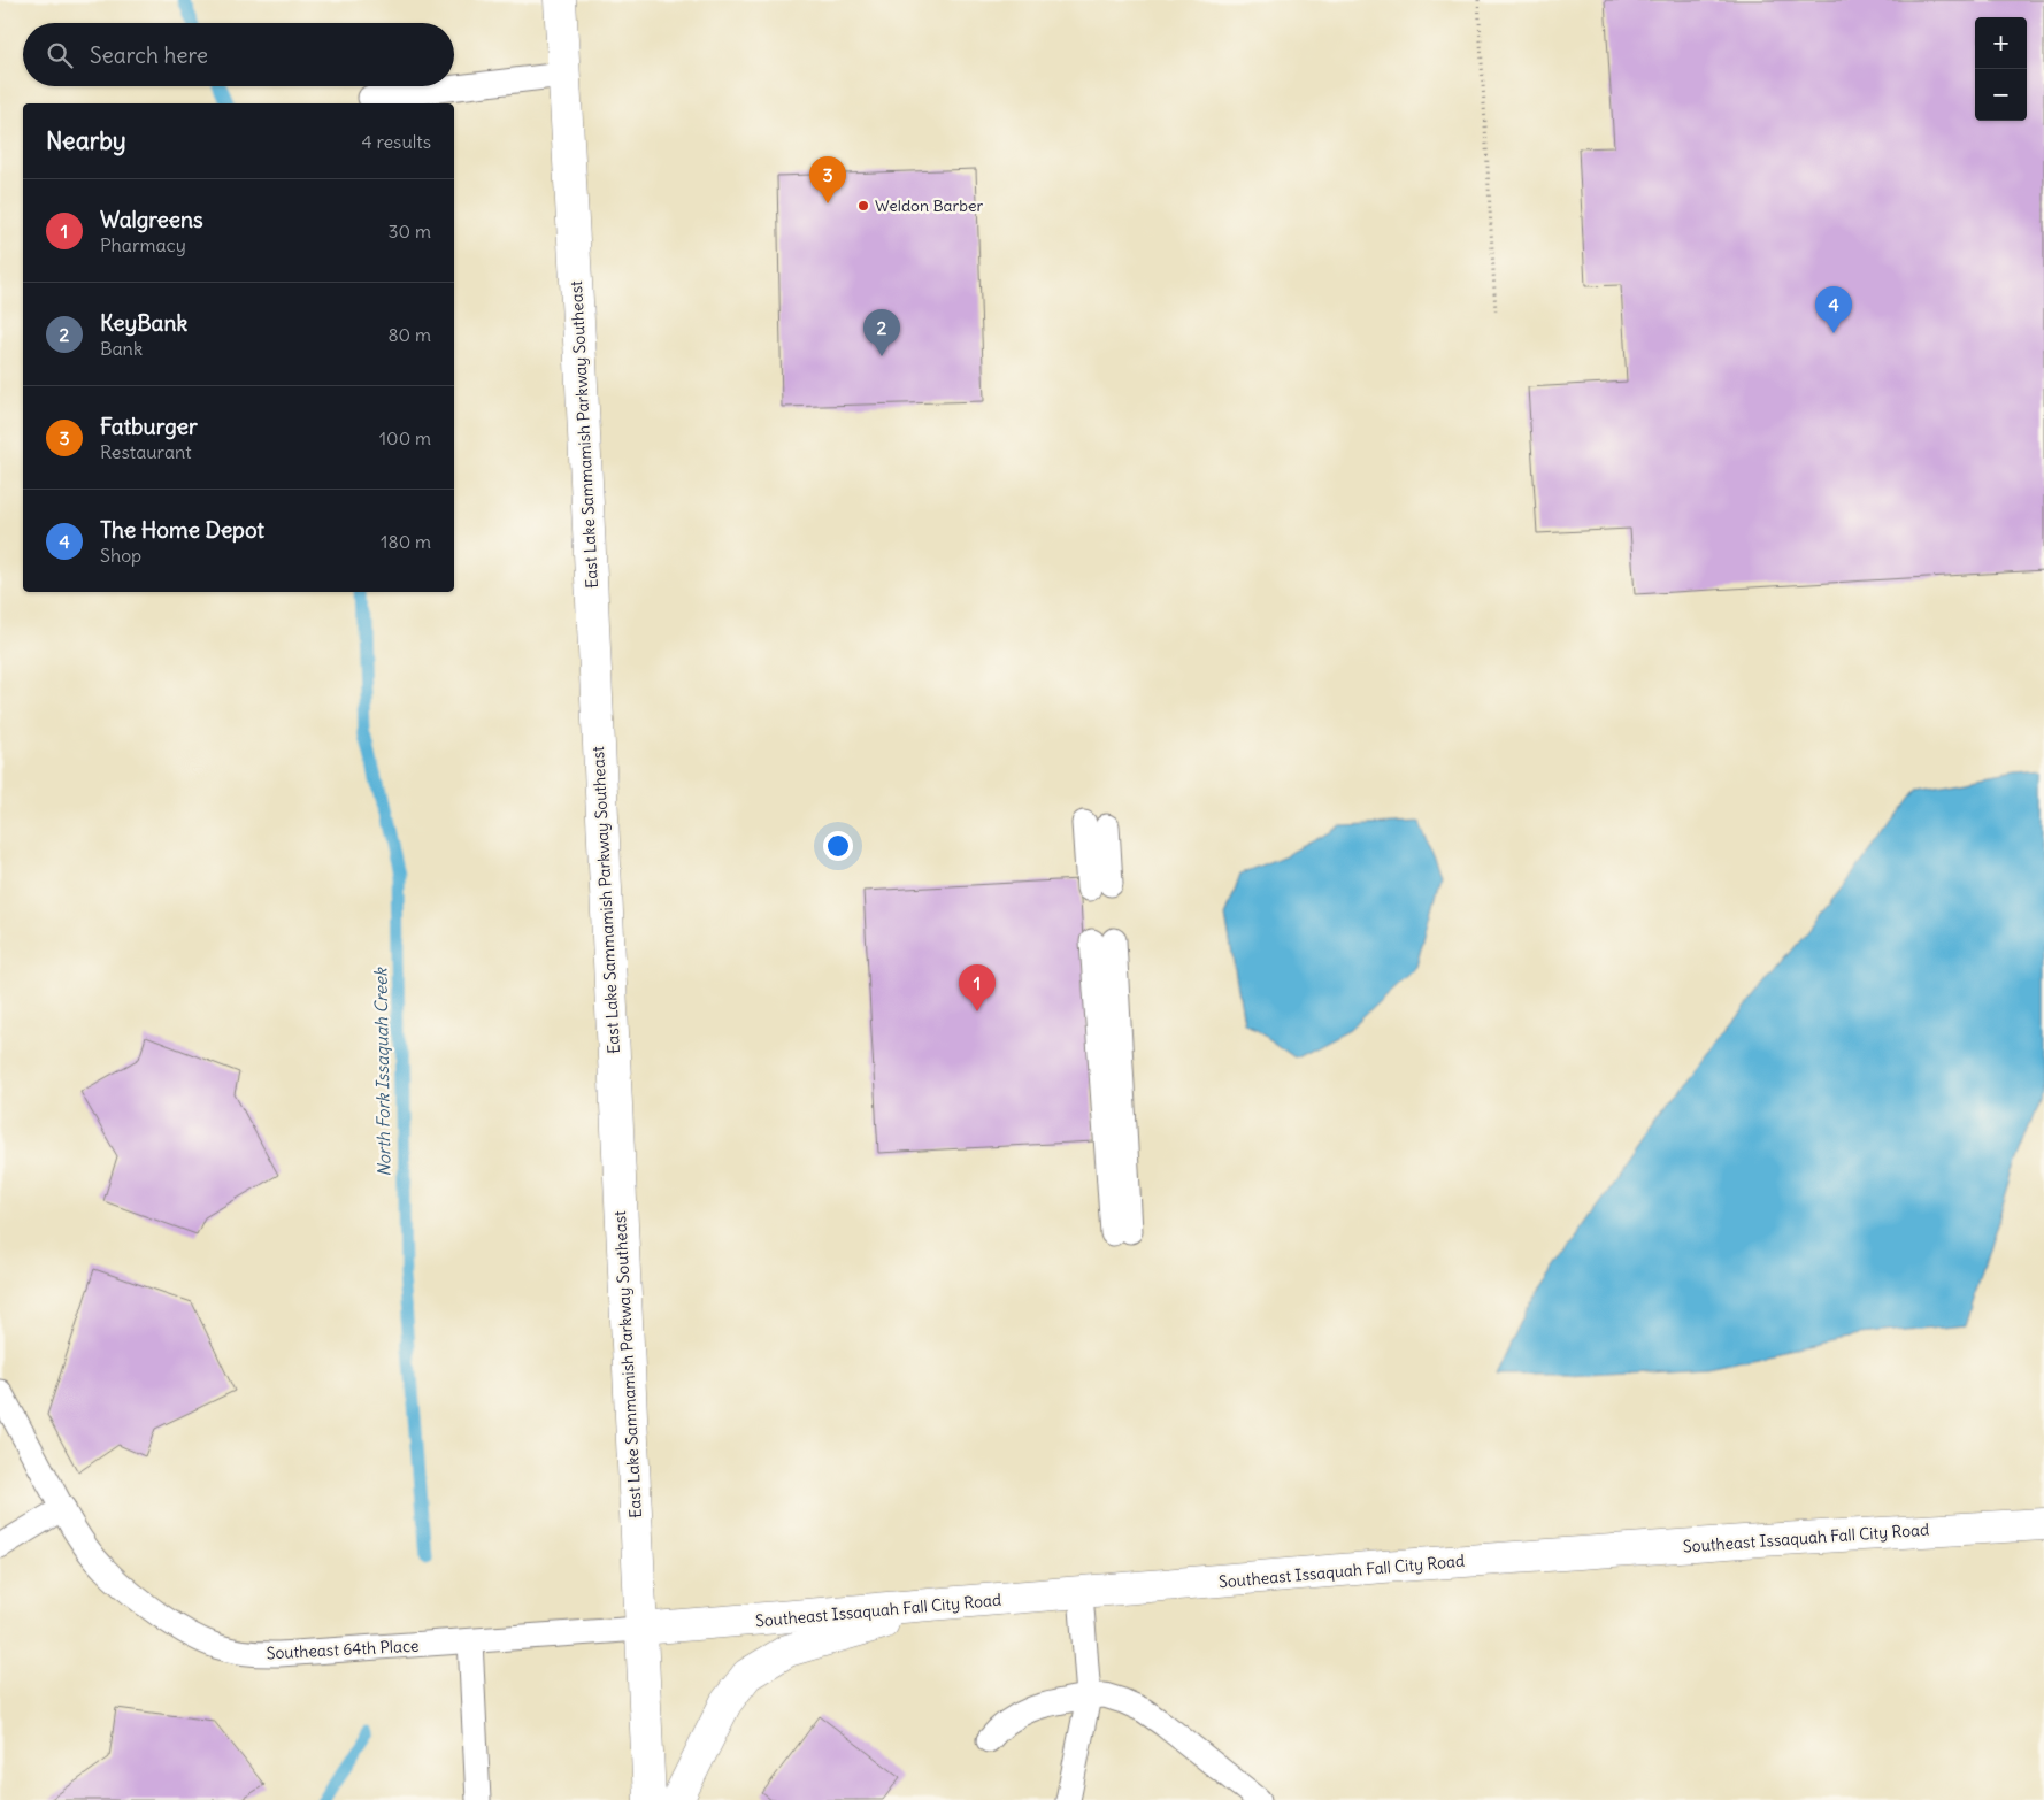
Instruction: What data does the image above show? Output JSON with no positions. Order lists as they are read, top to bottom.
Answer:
{
  "streets": {
    "main road": ["East Lake Sammamish Parkway Southeast", "Southeast Issaquah Fall City Road"],
    "lane": ["Southeast 64th Place"]
  },
  "crossings": [
    ["East Lake Sammamish Parkway Southeast", "Southeast Issaquah Fall City Road"],
    ["East Lake Sammamish Parkway Southeast", "Southeast 64th Place"],
    ["Southeast Issaquah Fall City Road", "Southeast 64th Place"]
  ],
  "water": ["North Fork Issaquah Creek"],
  "places": ["Weldon Barber"],
  "page": {
    "map_buttons": ["+", "−"],
    "search": "Search here",
    "heading": ["Nearby", "4 results"],
    "pins": [
      "3",
      "4",
      "2",
      "1"
    ],
    "list": [
      {
        "mark": "1",
        "name": "Walgreens",
        "note": "Pharmacy",
        "value": "30 m"
      },
      {
        "mark": "2",
        "name": "KeyBank",
        "note": "Bank",
        "value": "80 m"
      },
      {
        "mark": "3",
        "name": "Fatburger",
        "note": "Restaurant",
        "value": "100 m"
      },
      {
        "mark": "4",
        "name": "The Home Depot",
        "note": "Shop",
        "value": "180 m"
      }
    ]
  }
}
